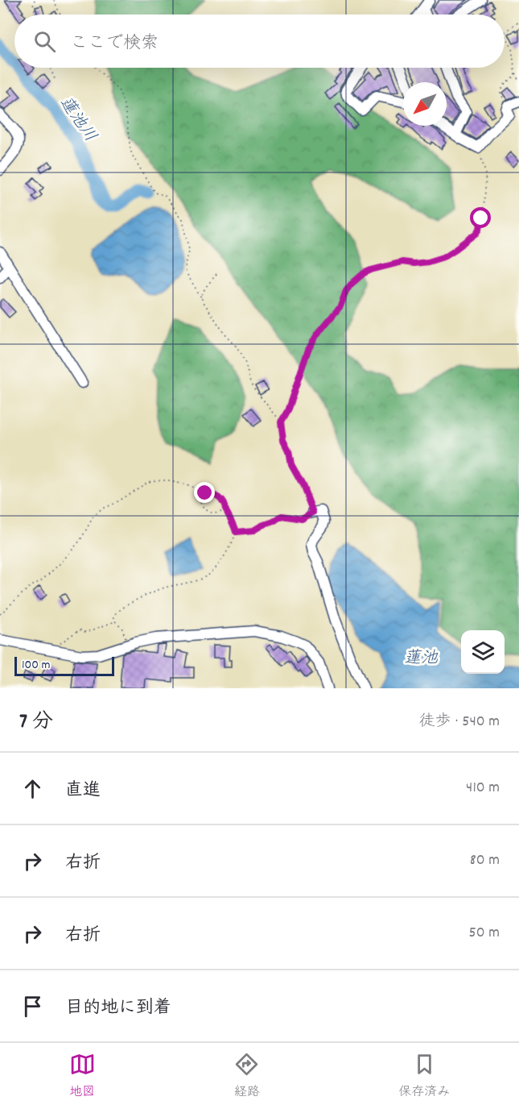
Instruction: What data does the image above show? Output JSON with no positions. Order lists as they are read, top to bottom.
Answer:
{
  "water": ["蓮池川", "蓮池"],
  "scale_bar": "100 m",
  "north": "bottom left",
  "page": {
    "search": "ここで検索",
    "scale": "100 m",
    "heading": ["7 分", "徒歩 · 540 m"],
    "list": [
      ["直進", "410 m"],
      ["右折", "80 m"],
      ["右折", "50 m"],
      "目的地に到着"
    ],
    "nav": ["地図", "経路", "保存済み"]
  }
}
